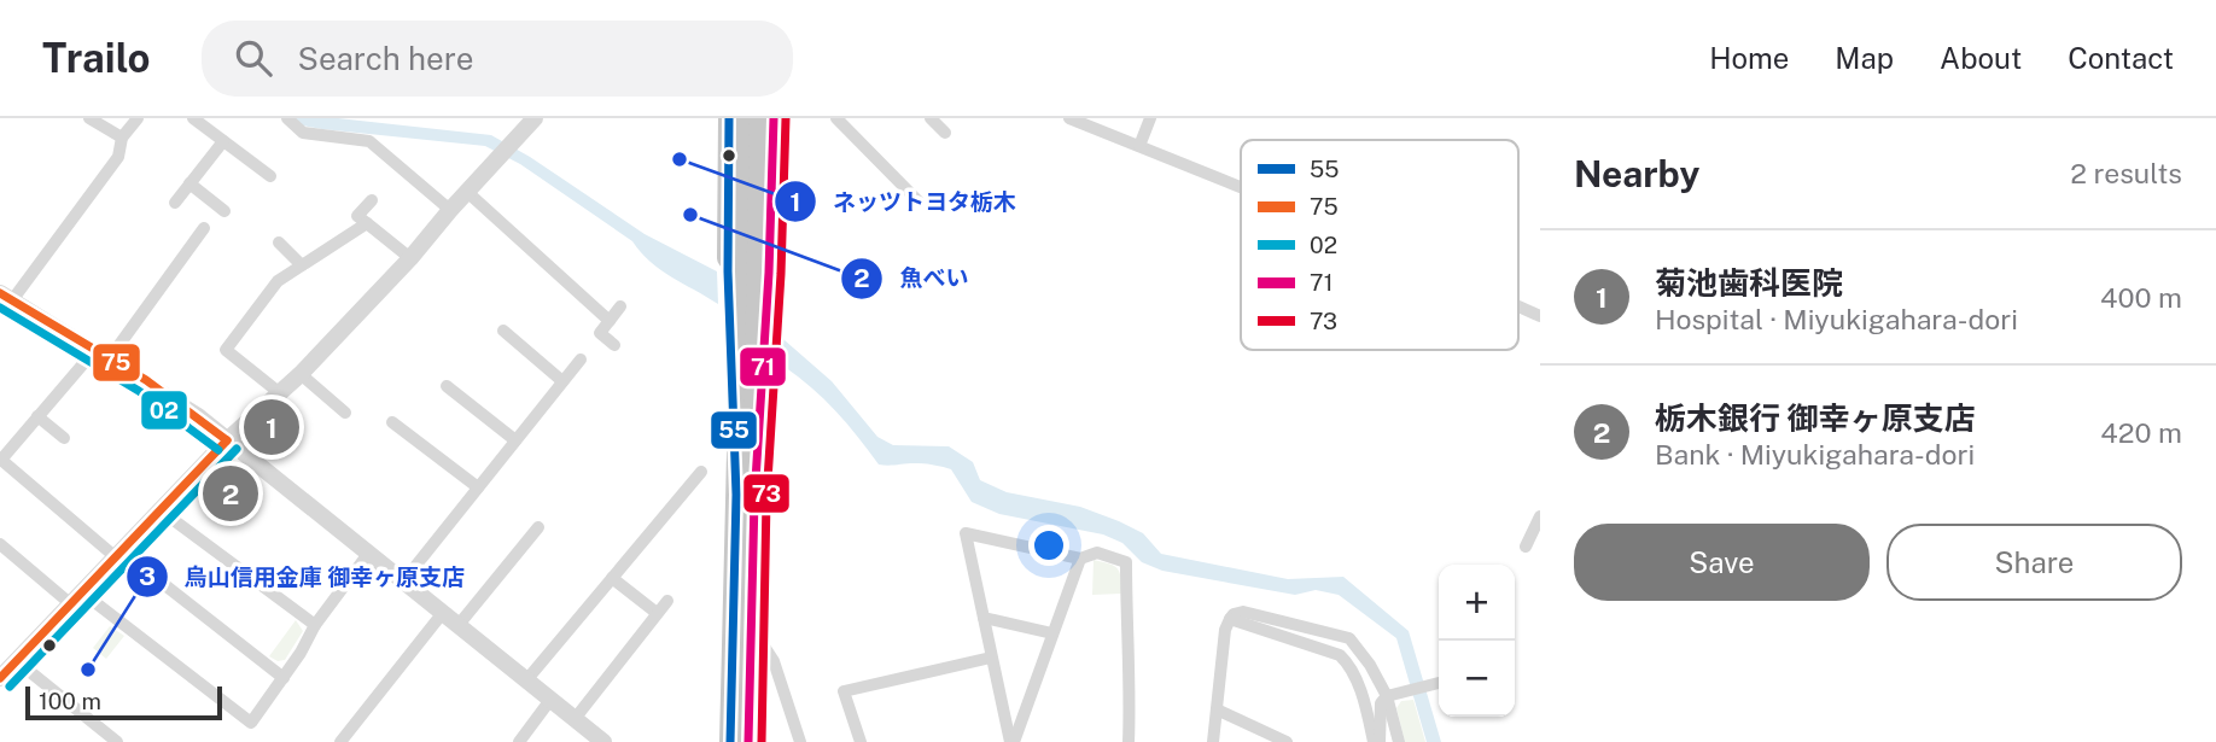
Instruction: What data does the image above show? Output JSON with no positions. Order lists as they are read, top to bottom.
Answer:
{
  "places": ["ネッツトヨタ栃木", "魚べい", "烏山信用金庫 御幸ヶ原支店"],
  "lines": [
    "transit line 55",
    "transit line 71",
    "transit line 73",
    "transit line 75",
    "transit line 02"
  ],
  "legend": [
    "55",
    "75",
    "02",
    "71",
    "73"
  ],
  "scale_bar": "100 m",
  "page": {
    "header": "Trailo",
    "search": "Search here",
    "nav": [
      "Home",
      "Map",
      "About",
      "Contact"
    ],
    "heading": ["Nearby", "2 results"],
    "list": [
      {
        "mark": "1",
        "name": "菊池歯科医院",
        "note": "Hospital · Miyukigahara-dori",
        "value": "400 m"
      },
      {
        "mark": "2",
        "name": "栃木銀行 御幸ヶ原支店",
        "note": "Bank · Miyukigahara-dori",
        "value": "420 m"
      }
    ],
    "pins": ["1", "2"],
    "buttons": ["Save", "Share"],
    "map_buttons": ["+", "−"],
    "scale": "100 m"
  }
}
